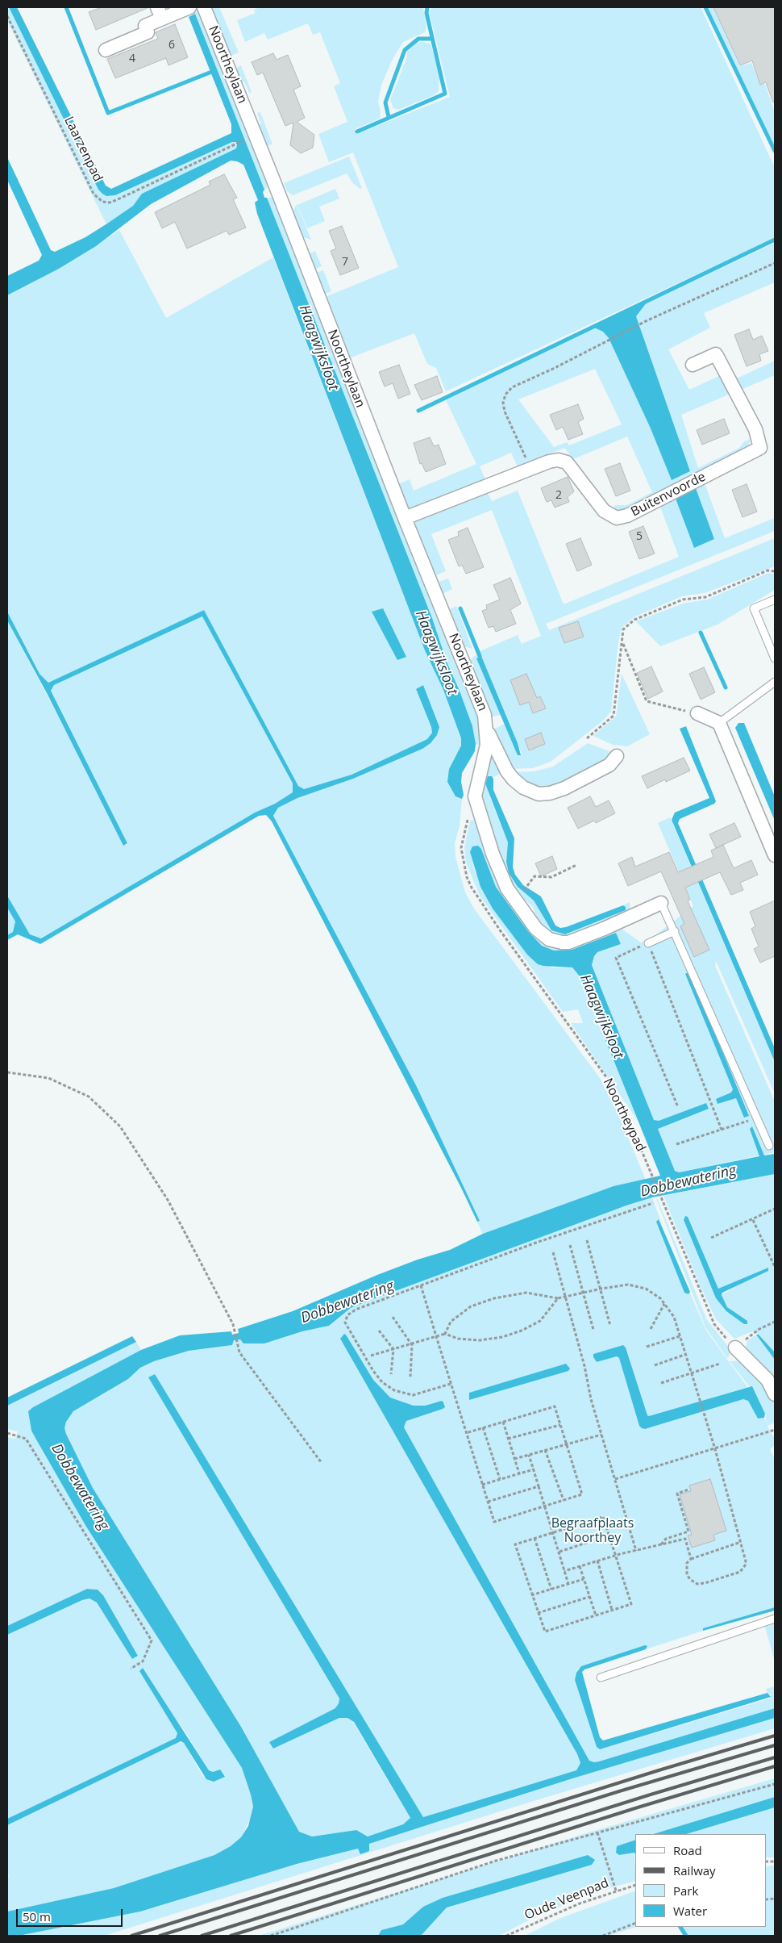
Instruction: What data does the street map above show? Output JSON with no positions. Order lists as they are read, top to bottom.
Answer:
{
  "streets": {
    "street": ["Noortheylaan", "Buitenvoorde"],
    "path": ["Laarzenpad", "Noortheypad", "Oude Veenpad"]
  },
  "crossings": [
    ["Noortheylaan", "Buitenvoorde"]
  ],
  "water": ["Haagwijksloot", "Dobbewatering"],
  "parks": ["Begraafplaats Noorthey"],
  "house_numbers": [
    "6",
    "4",
    "7",
    "2",
    "5"
  ],
  "legend": [
    "Road",
    "Railway",
    "Park",
    "Water"
  ],
  "scale_bar": "50 m"
}
